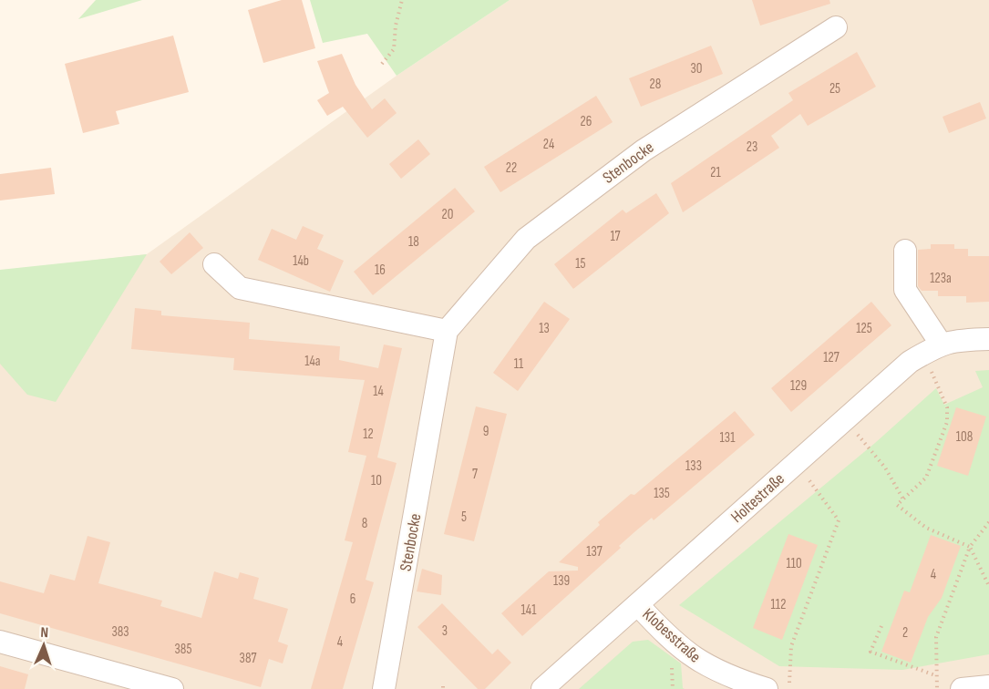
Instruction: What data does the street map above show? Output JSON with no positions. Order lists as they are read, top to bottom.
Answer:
{
  "streets": {
    "street": ["Stenbocke", "Holtestraße", "Klobesstraße"]
  },
  "crossings": [
    ["Holtestraße", "Klobesstraße"]
  ],
  "house_numbers": [
    "30",
    "28",
    "25",
    "26",
    "24",
    "23",
    "22",
    "21",
    "20",
    "17",
    "18",
    "14b",
    "15",
    "16",
    "123a",
    "13",
    "125",
    "127",
    "14a",
    "11",
    "129",
    "14",
    "9",
    "12",
    "108",
    "131",
    "133",
    "7",
    "10",
    "135",
    "5",
    "8",
    "137",
    "110",
    "4",
    "139",
    "6",
    "112",
    "141",
    "3",
    "383",
    "2",
    "4",
    "385",
    "387"
  ],
  "north": "top"
}
